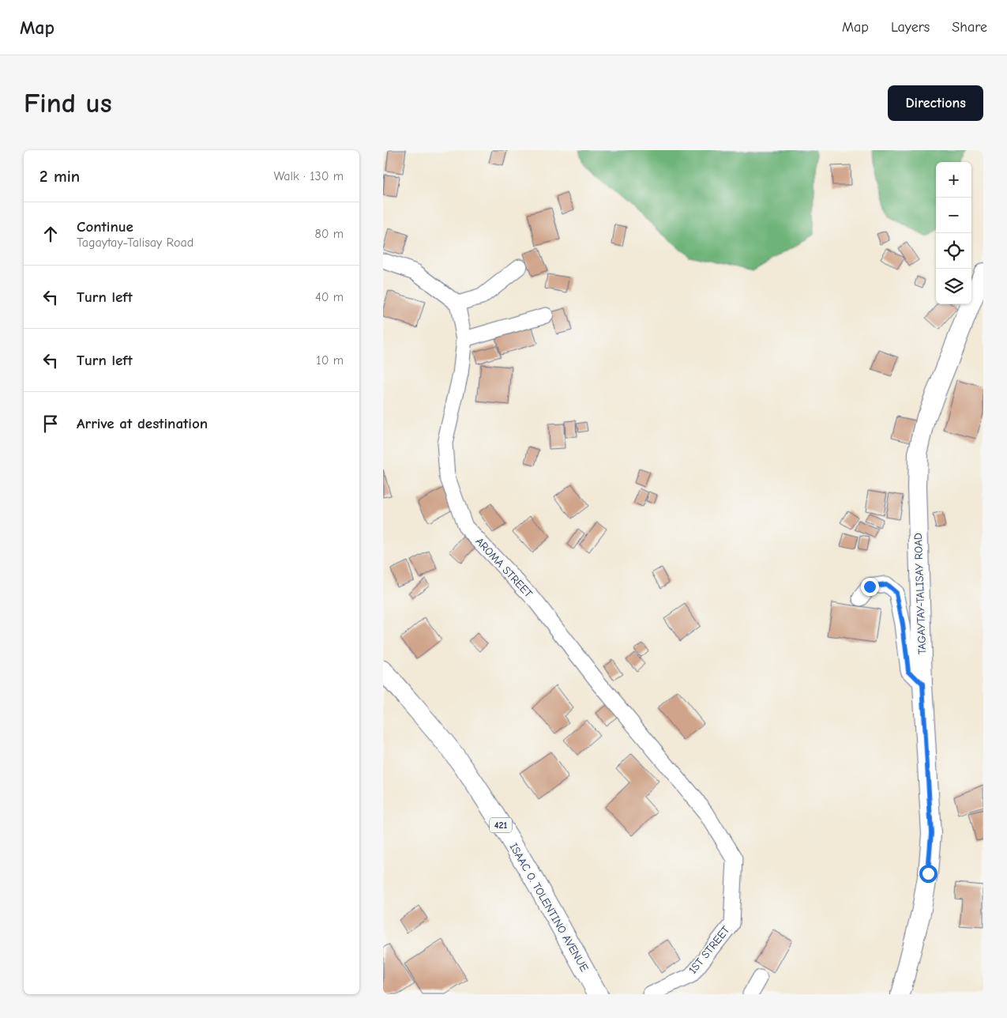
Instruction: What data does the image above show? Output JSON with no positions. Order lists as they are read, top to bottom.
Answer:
{
  "streets": {
    "main road": ["TAGAYTAY-TALISAY ROAD", "421", "ISAAC O. TOLENTINO AVENUE"],
    "street": ["AROMA STREET", "1ST STREET"]
  },
  "crossings": [
    ["AROMA STREET", "1ST STREET"]
  ],
  "page": {
    "header": "Map",
    "nav": ["Map", "Layers", "Share"],
    "buttons": "Directions",
    "title": "Find us",
    "heading": ["2 min", "Walk · 130 m"],
    "map_buttons": ["+", "−"],
    "list": [
      ["Continue", "Tagaytay-Talisay Road", "80 m"],
      ["Turn left", "40 m"],
      ["Turn left", "10 m"],
      "Arrive at destination"
    ]
  }
}
